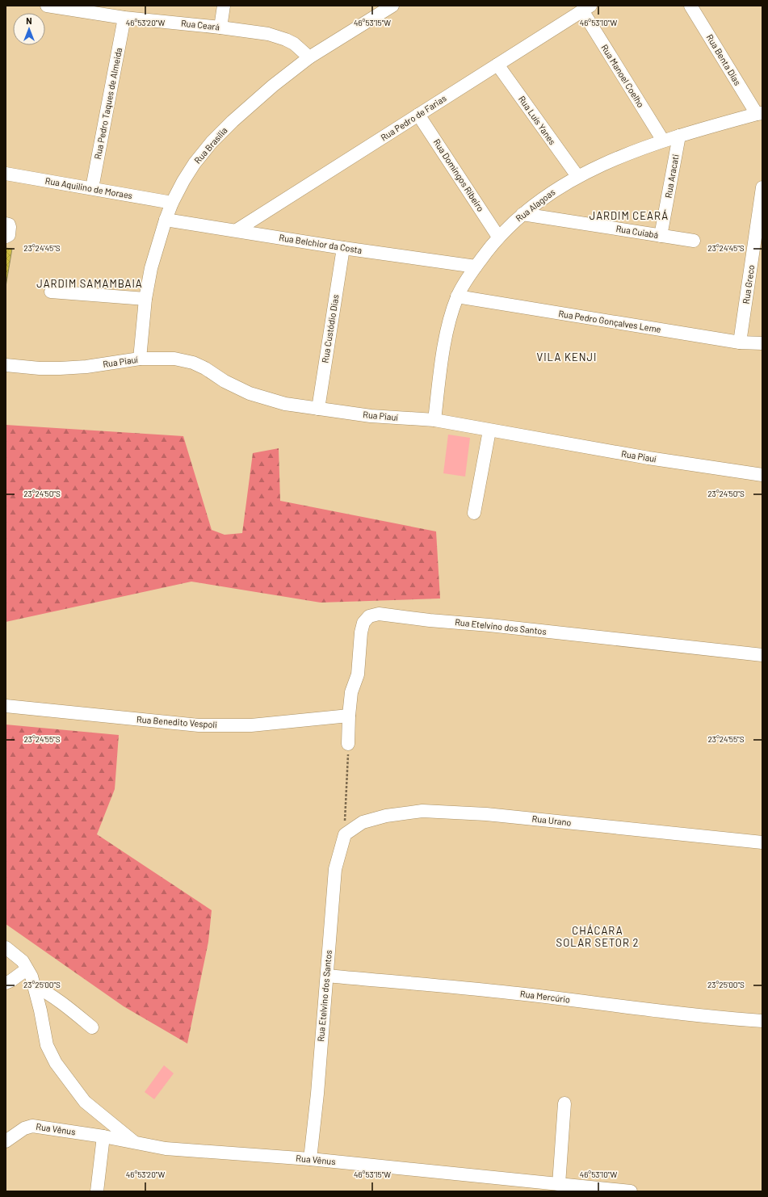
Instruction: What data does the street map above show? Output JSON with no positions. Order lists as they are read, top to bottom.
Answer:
{
  "streets": {
    "street": [
      "Rua Ceará",
      "Rua Benta Dias",
      "Rua Manoel Coelho",
      "Rua Pedro Taques de Almeida",
      "Rua Pedro de Farias",
      "Rua Luís Yanes",
      "Rua Brasília",
      "Rua Domingos Ribeiro",
      "Rua Aracati",
      "Rua Aquilino de Moraes",
      "Rua Alagoas",
      "Rua Cuiabá",
      "Rua Belchior da Costa",
      "Rua Greco",
      "Rua Pedro Gonçalves Leme",
      "Rua Custódio Dias",
      "Rua Piauí",
      "Rua Etelvino dos Santos",
      "Rua Benedito Vespoli",
      "Rua Urano",
      "Rua Mercúrio",
      "Rua Vênus"
    ]
  },
  "crossings": [
    ["Rua Ceará", "Rua Pedro Taques de Almeida"],
    ["Rua Ceará", "Rua Brasília"],
    ["Rua Benta Dias", "Rua Alagoas"],
    ["Rua Manoel Coelho", "Rua Pedro de Farias"],
    ["Rua Manoel Coelho", "Rua Alagoas"],
    ["Rua Pedro Taques de Almeida", "Rua Aquilino de Moraes"],
    ["Rua Pedro de Farias", "Rua Luís Yanes"],
    ["Rua Pedro de Farias", "Rua Domingos Ribeiro"],
    ["Rua Pedro de Farias", "Rua Belchior da Costa"],
    ["Rua Luís Yanes", "Rua Alagoas"],
    ["Rua Brasília", "Rua Aquilino de Moraes"],
    ["Rua Brasília", "Rua Belchior da Costa"],
    ["Rua Brasília", "Rua Piauí"],
    ["Rua Domingos Ribeiro", "Rua Alagoas"],
    ["Rua Aracati", "Rua Alagoas"],
    ["Rua Aracati", "Rua Cuiabá"],
    ["Rua Alagoas", "Rua Cuiabá"],
    ["Rua Alagoas", "Rua Belchior da Costa"],
    ["Rua Alagoas", "Rua Pedro Gonçalves Leme"],
    ["Rua Alagoas", "Rua Piauí"],
    ["Rua Belchior da Costa", "Rua Custódio Dias"],
    ["Rua Greco", "Rua Pedro Gonçalves Leme"],
    ["Rua Custódio Dias", "Rua Piauí"],
    ["Rua Etelvino dos Santos", "Rua Benedito Vespoli"],
    ["Rua Etelvino dos Santos", "Rua Urano"],
    ["Rua Etelvino dos Santos", "Rua Mercúrio"],
    ["Rua Etelvino dos Santos", "Rua Vênus"]
  ],
  "districts": [
    "JARDIM CEARÁ",
    "JARDIM SAMAMBAIA",
    "VILA KENJI",
    "CHÁCARA SOLAR SETOR 2"
  ],
  "north": "top",
  "coordinates": [
    "46°53'20\"W",
    "46°53'15\"W",
    "46°53'10\"W",
    "23°24'45\"S",
    "23°24'50\"S",
    "23°24'55\"S",
    "23°25'00\"S"
  ]
}
